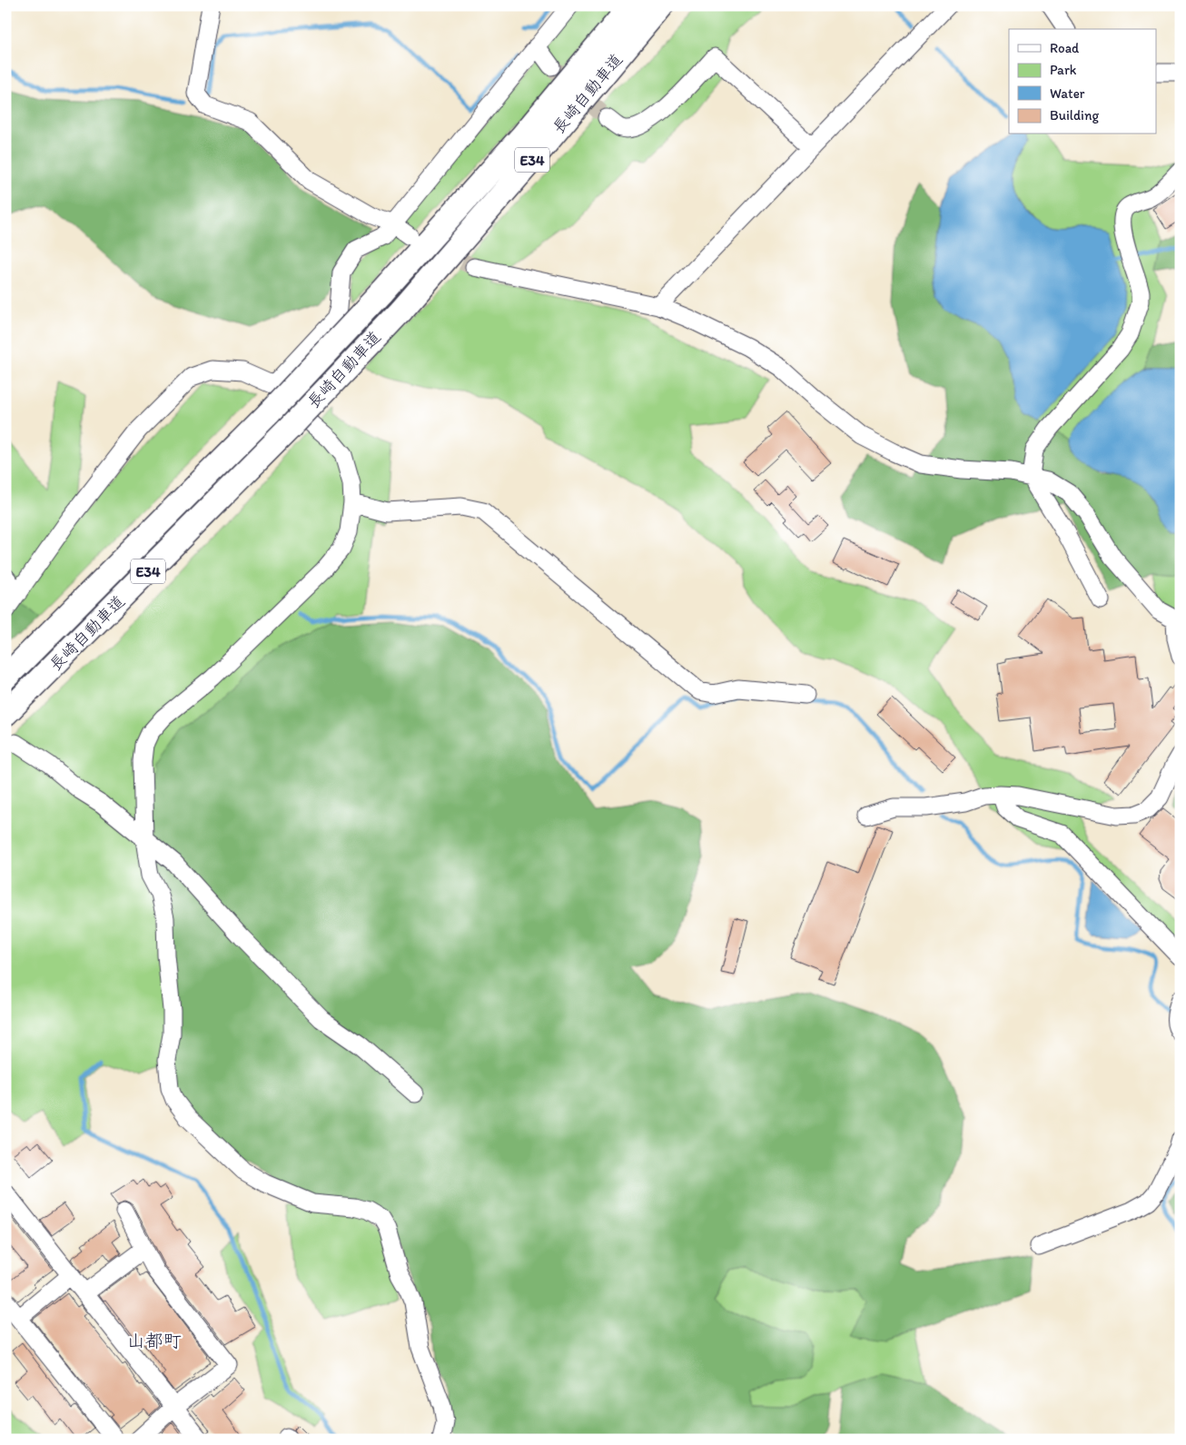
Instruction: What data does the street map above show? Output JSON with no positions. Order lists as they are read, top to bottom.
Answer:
{
  "streets": {
    "highway": ["長崎自動車道", "E34"]
  },
  "districts": ["山都町"],
  "legend": [
    "Road",
    "Park",
    "Water",
    "Building"
  ]
}
